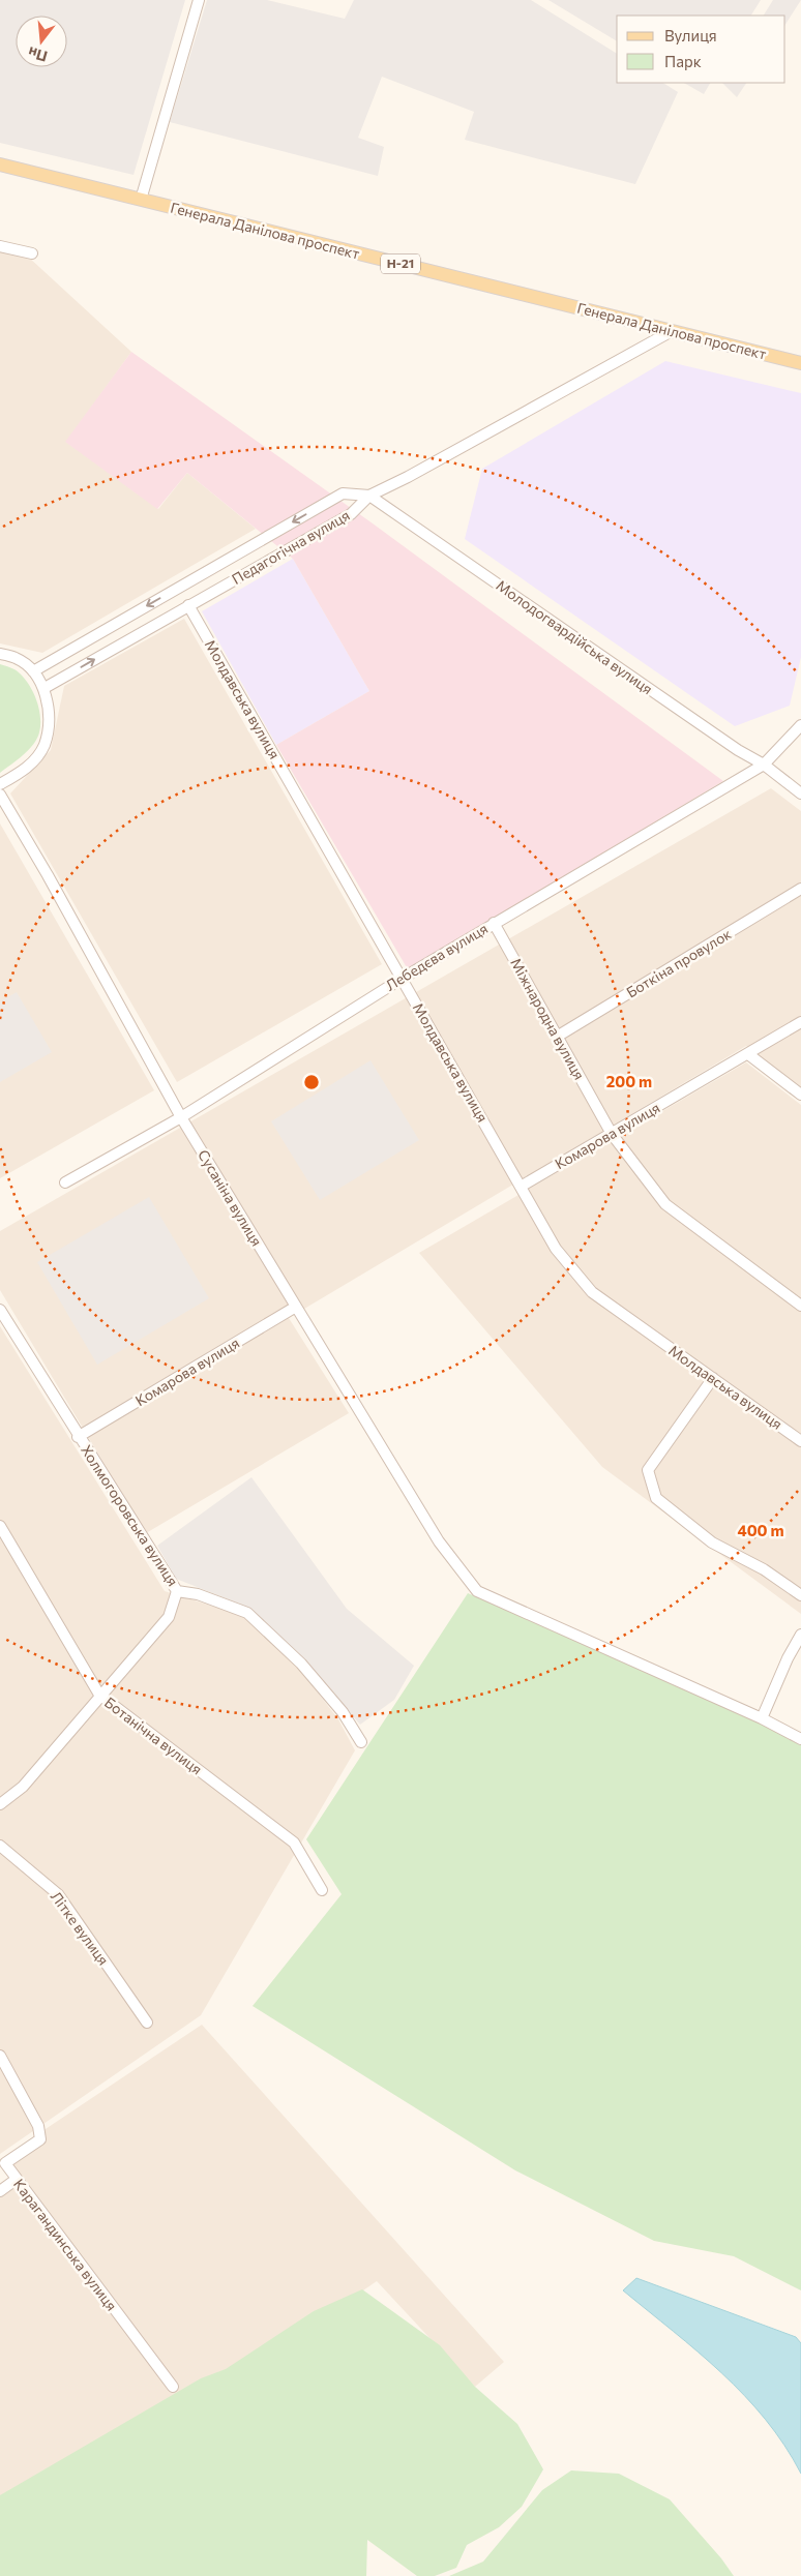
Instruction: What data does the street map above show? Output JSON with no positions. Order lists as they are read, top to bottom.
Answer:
{
  "streets": {
    "main road": ["Генерала Данілова проспект", "Н-21"],
    "street": [
      "Педагогічна вулиця",
      "Молодогвардійська вулиця",
      "Молдавська вулиця",
      "Лебедєва вулиця",
      "Боткіна провулок",
      "Міжнародна вулиця",
      "Комарова вулиця",
      "Сусаніна вулиця",
      "Холмогоровська вулиця",
      "Ботанічна вулиця",
      "Літке вулиця",
      "Карагандинська вулиця"
    ]
  },
  "crossings": [
    ["Генерала Данілова проспект", "Педагогічна вулиця"],
    ["Педагогічна вулиця", "Молодогвардійська вулиця"],
    ["Педагогічна вулиця", "Молдавська вулиця"],
    ["Молодогвардійська вулиця", "Лебедєва вулиця"],
    ["Молдавська вулиця", "Лебедєва вулиця"],
    ["Молдавська вулиця", "Комарова вулиця"],
    ["Лебедєва вулиця", "Міжнародна вулиця"],
    ["Лебедєва вулиця", "Сусаніна вулиця"],
    ["Боткіна провулок", "Міжнародна вулиця"],
    ["Міжнародна вулиця", "Комарова вулиця"],
    ["Комарова вулиця", "Сусаніна вулиця"],
    ["Комарова вулиця", "Холмогоровська вулиця"]
  ],
  "legend": ["Вулиця", "Парк"],
  "north": "bottom",
  "rings": ["200 m", "400 m"]
}
